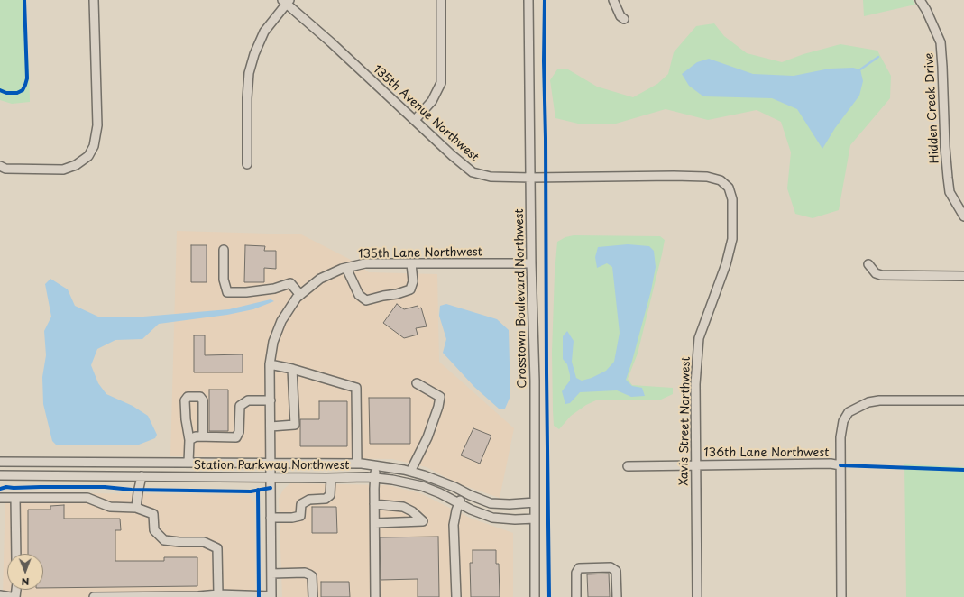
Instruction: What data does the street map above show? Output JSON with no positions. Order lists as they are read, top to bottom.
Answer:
{
  "streets": {
    "street": [
      "Hidden Creek Drive",
      "135th Avenue Northwest",
      "135th Lane Northwest",
      "Crosstown Boulevard Northwest",
      "Xavis Street Northwest",
      "136th Lane Northwest",
      "Station Parkway Northwest"
    ]
  },
  "crossings": [
    ["135th Avenue Northwest", "Crosstown Boulevard Northwest"],
    ["135th Avenue Northwest", "Xavis Street Northwest"],
    ["135th Lane Northwest", "Crosstown Boulevard Northwest"],
    ["135th Lane Northwest", "Station Parkway Northwest"],
    ["Crosstown Boulevard Northwest", "Station Parkway Northwest"],
    ["Xavis Street Northwest", "136th Lane Northwest"]
  ],
  "north": "bottom"
}
